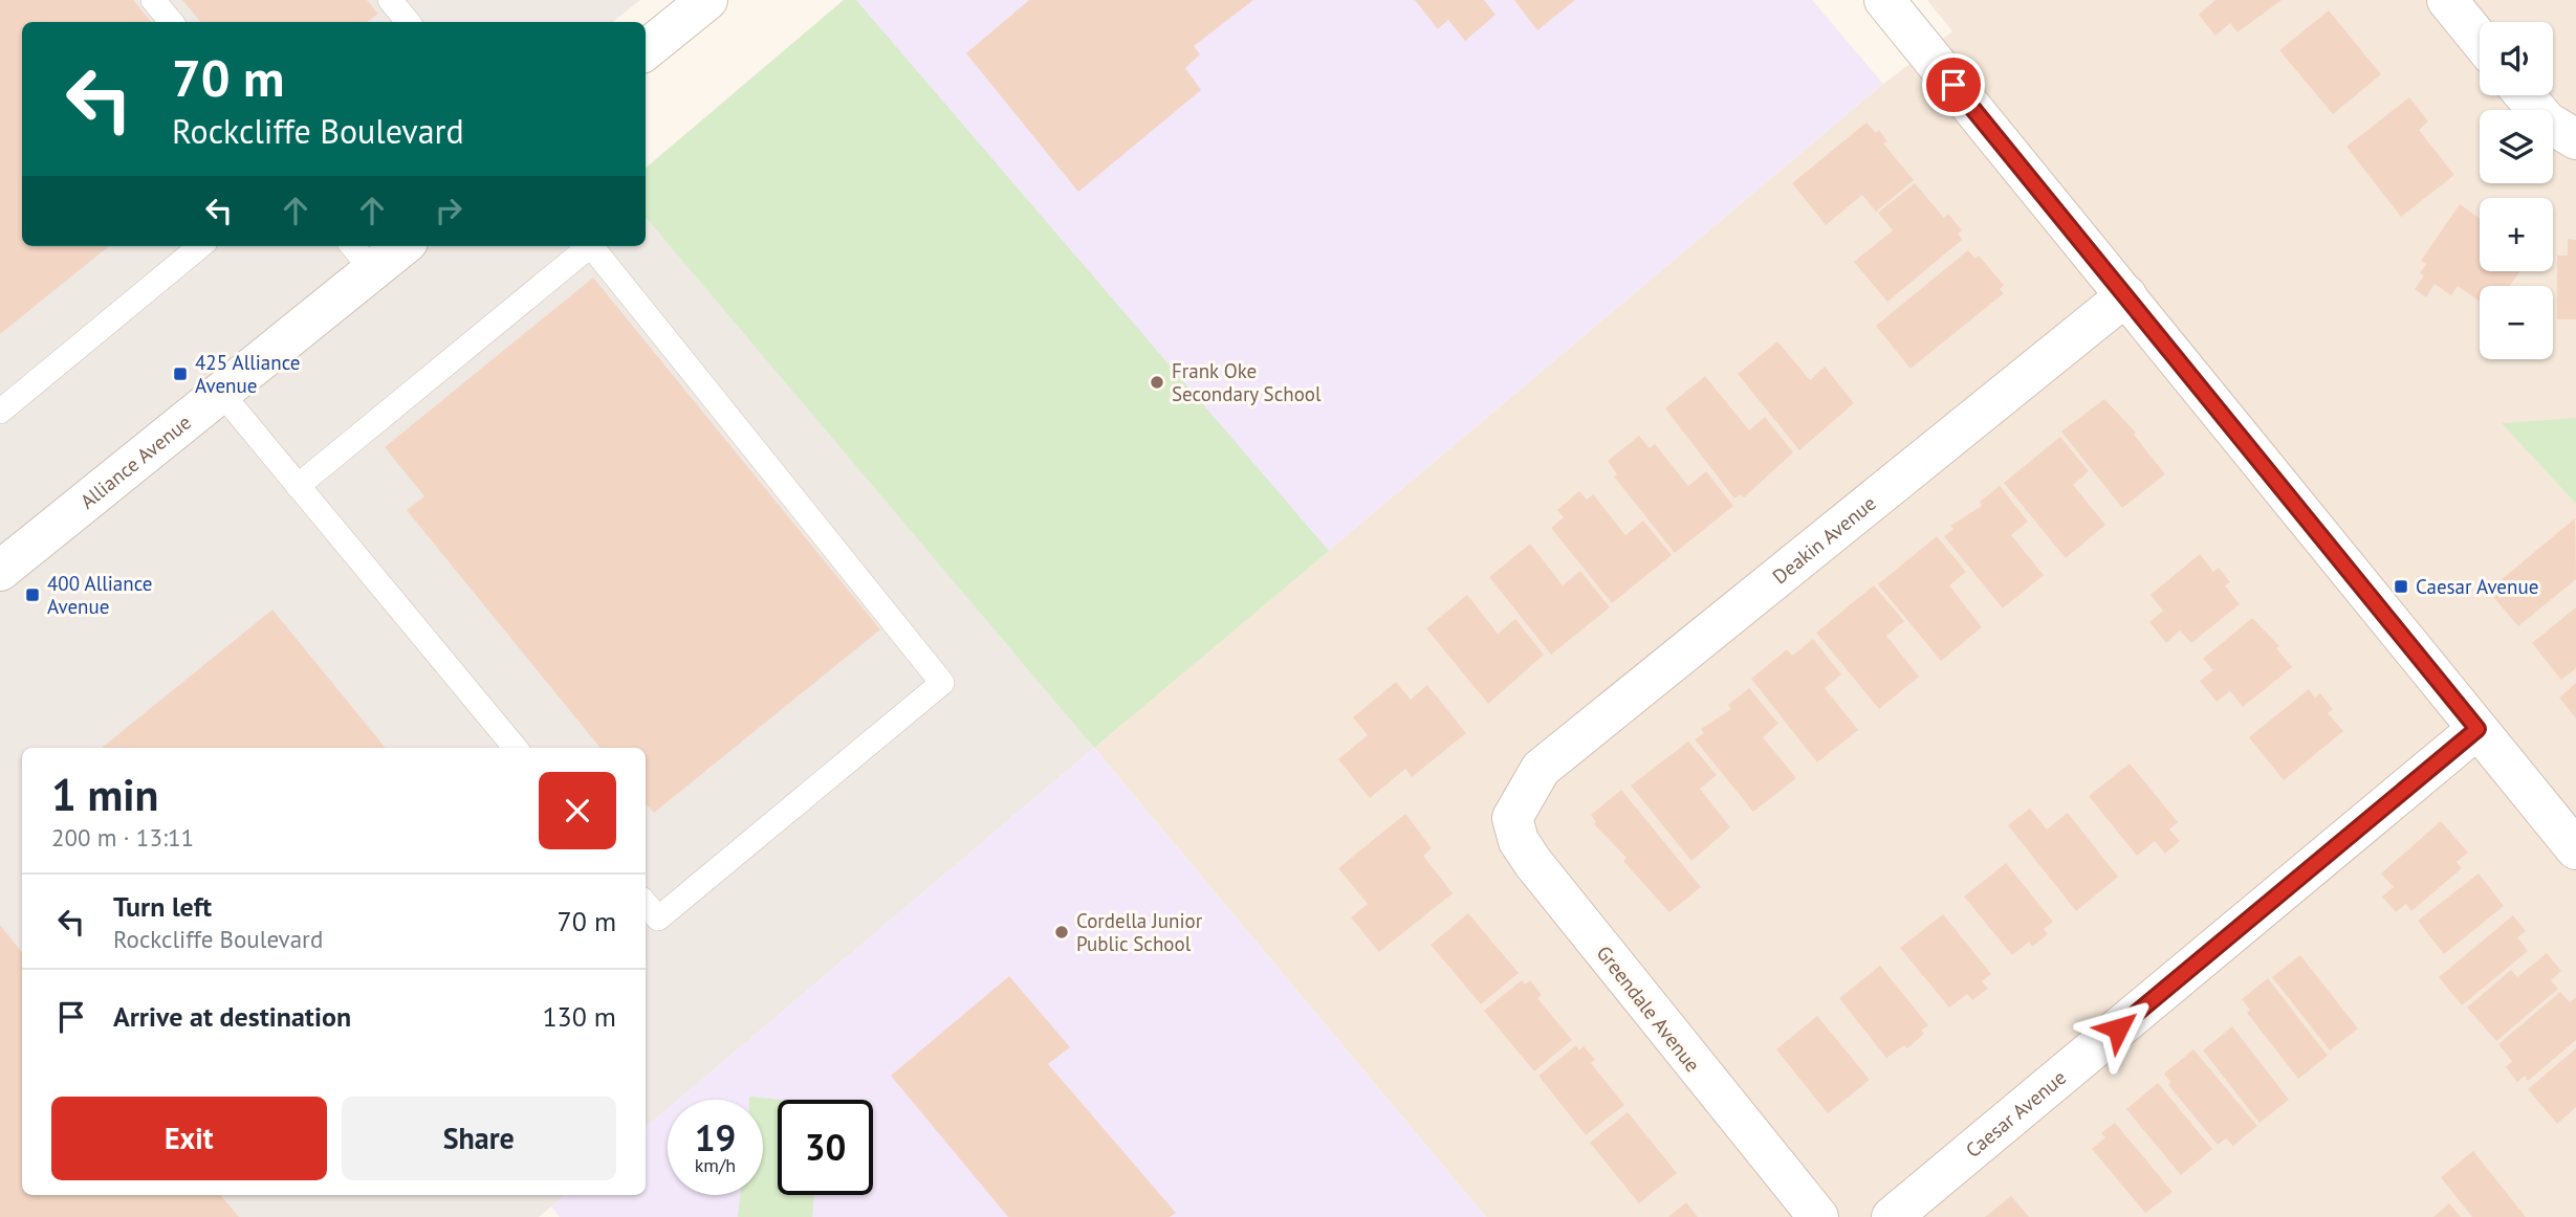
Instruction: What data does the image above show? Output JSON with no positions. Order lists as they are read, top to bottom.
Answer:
{
  "streets": {
    "street": [
      "Alliance Avenue",
      "Deakin Avenue",
      "Greendale Avenue",
      "Caesar Avenue"
    ]
  },
  "crossings": [
    ["Deakin Avenue", "Greendale Avenue"]
  ],
  "places": {
    "transit": ["425 Alliance Avenue", "Caesar Avenue", "400 Alliance Avenue"],
    "other": ["Frank Oke Secondary School", "Cordella Junior Public School"]
  },
  "page": {
    "map_buttons": ["+", "−"],
    "turn": ["70 m", "Rockcliffe Boulevard"],
    "heading": ["1 min", "200 m · 13:11"],
    "list": [
      {
        "name": "Turn left",
        "note": "Rockcliffe Boulevard",
        "value": "70 m"
      },
      {
        "name": "Arrive at destination",
        "value": "130 m"
      }
    ],
    "buttons": ["Exit", "Share"],
    "speed": "19 km/h",
    "limit": "30"
  }
}
